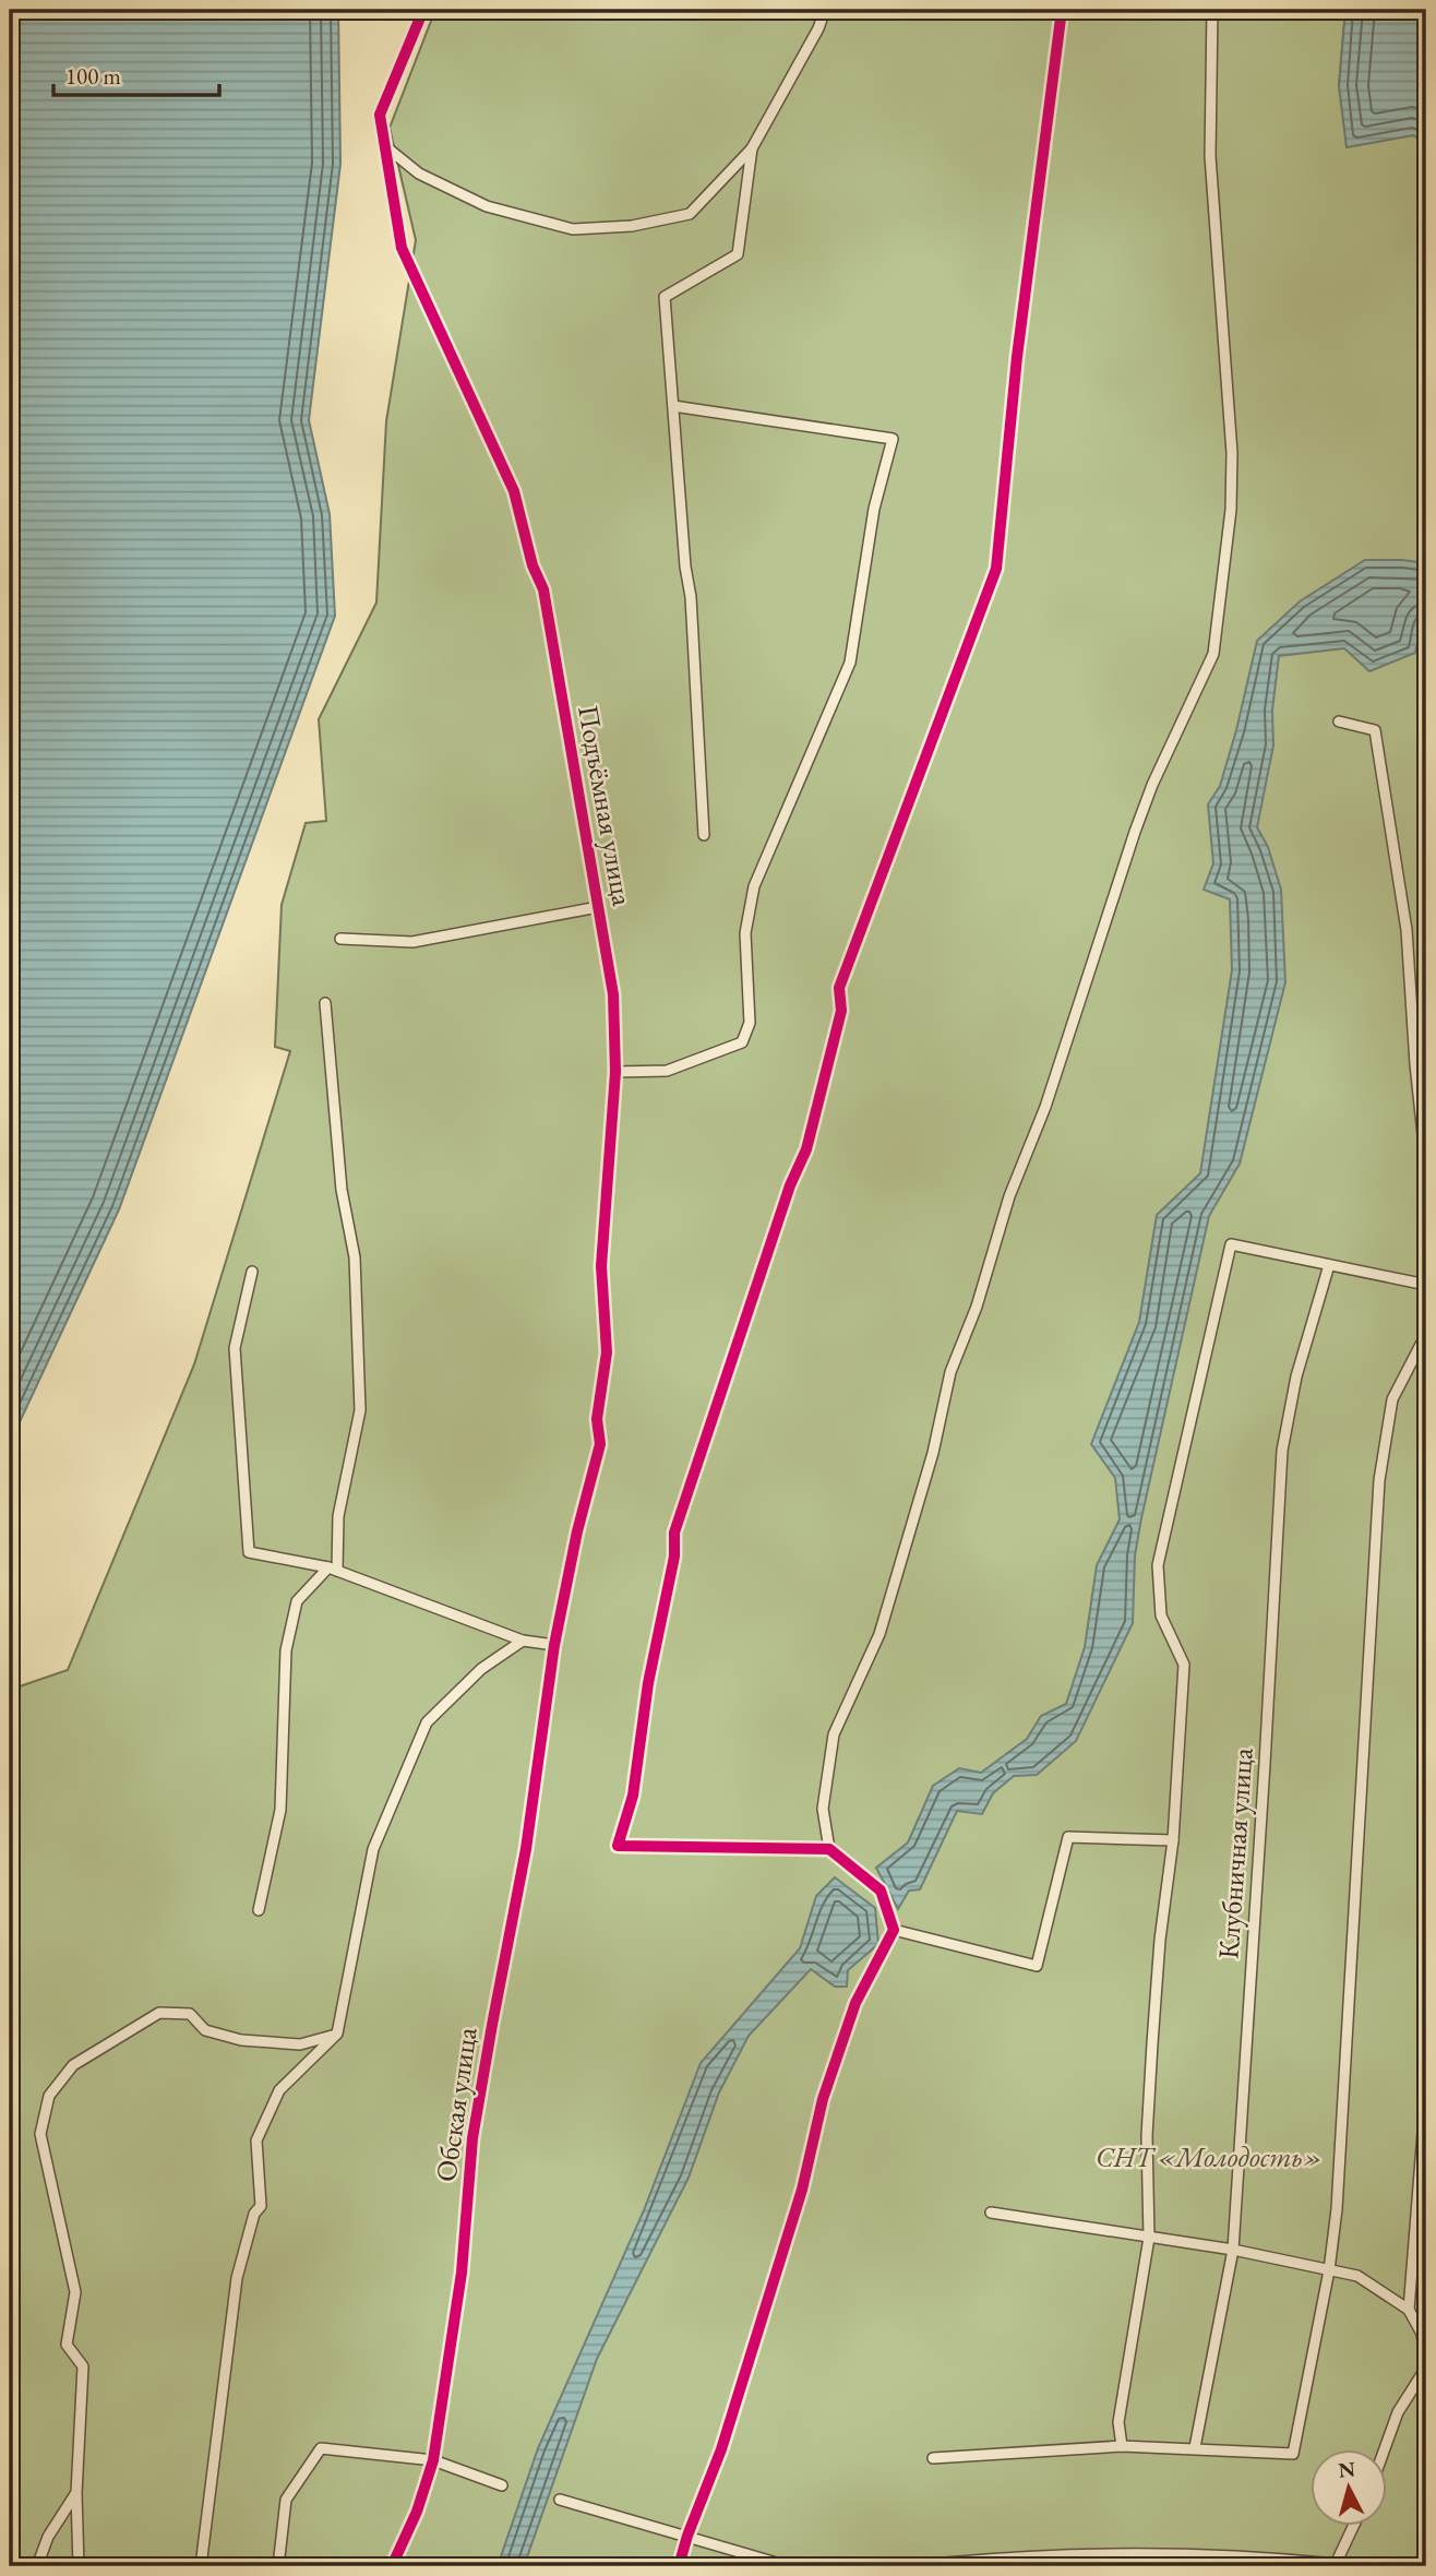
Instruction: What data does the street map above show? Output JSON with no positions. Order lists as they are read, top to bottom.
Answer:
{
  "streets": {
    "street": ["Подъёмная улица", "Клубничная улица", "Обская улица"]
  },
  "crossings": [
    ["Подъёмная улица", "Обская улица"]
  ],
  "parks": ["СНТ «Молодость»"],
  "scale_bar": "100 m",
  "north": "top"
}
